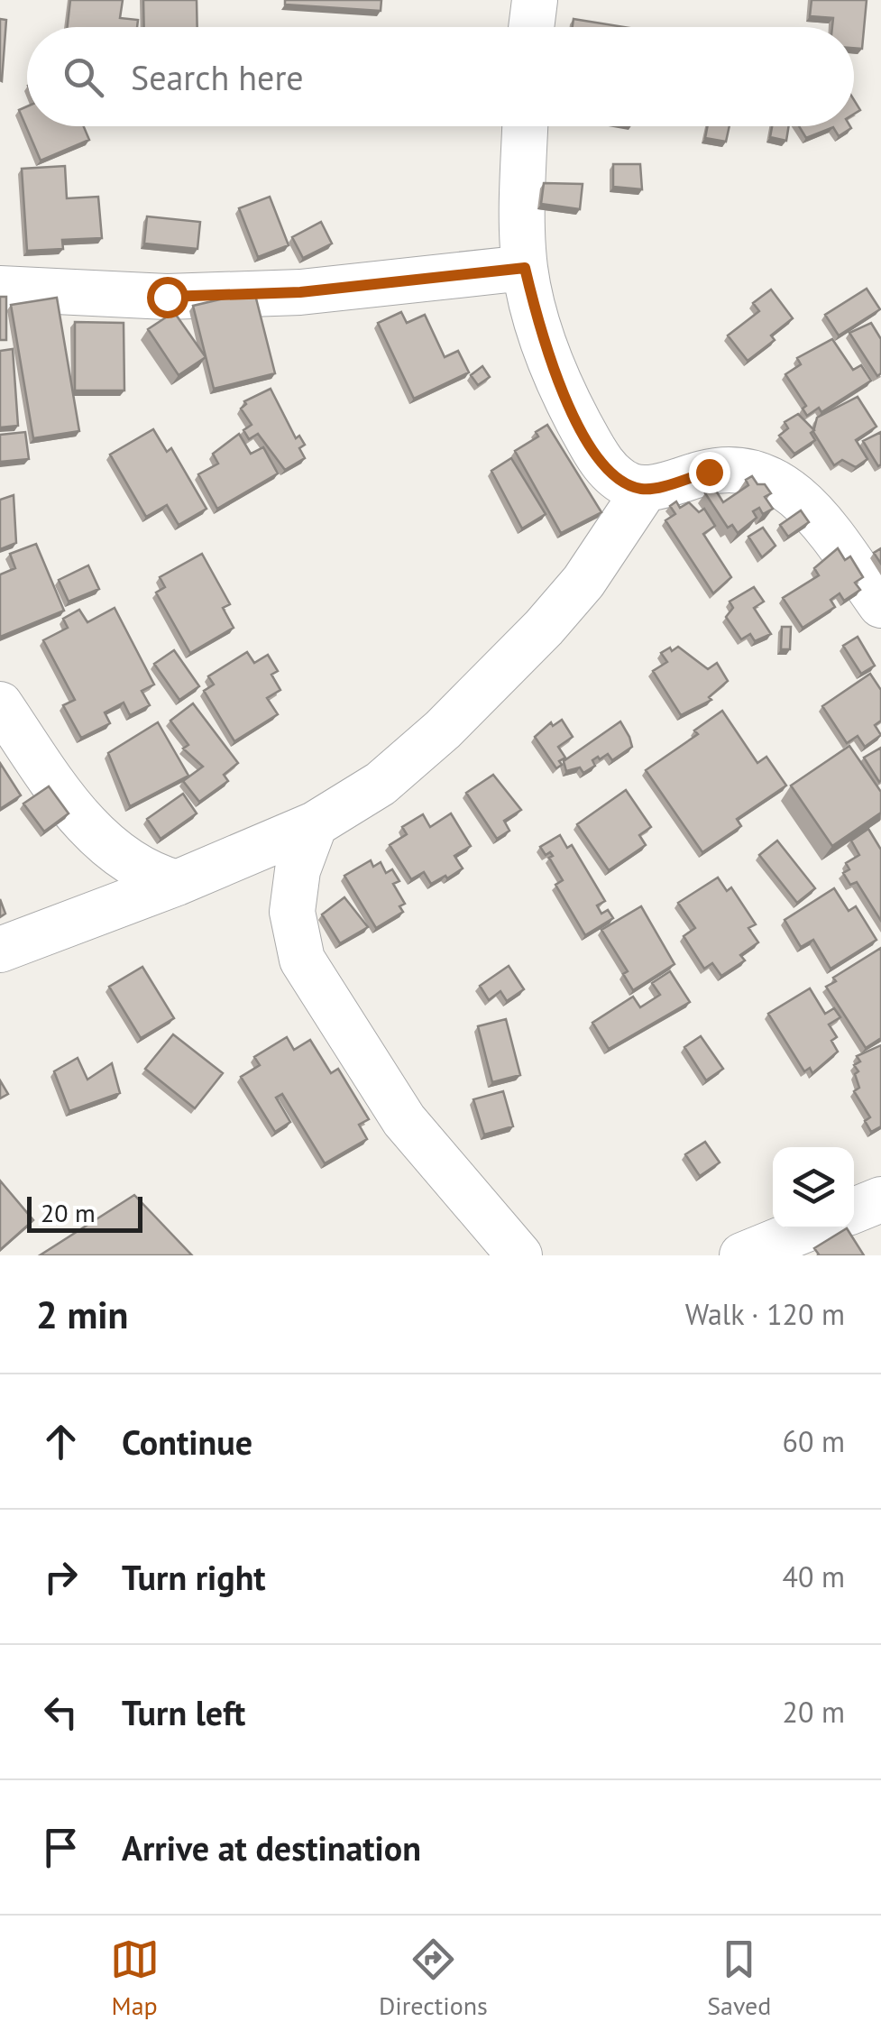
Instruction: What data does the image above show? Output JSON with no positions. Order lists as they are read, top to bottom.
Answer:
{
  "scale_bar": "20 m",
  "page": {
    "search": "Search here",
    "scale": "20 m",
    "heading": ["2 min", "Walk · 120 m"],
    "list": [
      ["Continue", "60 m"],
      ["Turn right", "40 m"],
      ["Turn left", "20 m"],
      "Arrive at destination"
    ],
    "nav": ["Map", "Directions", "Saved"]
  }
}
